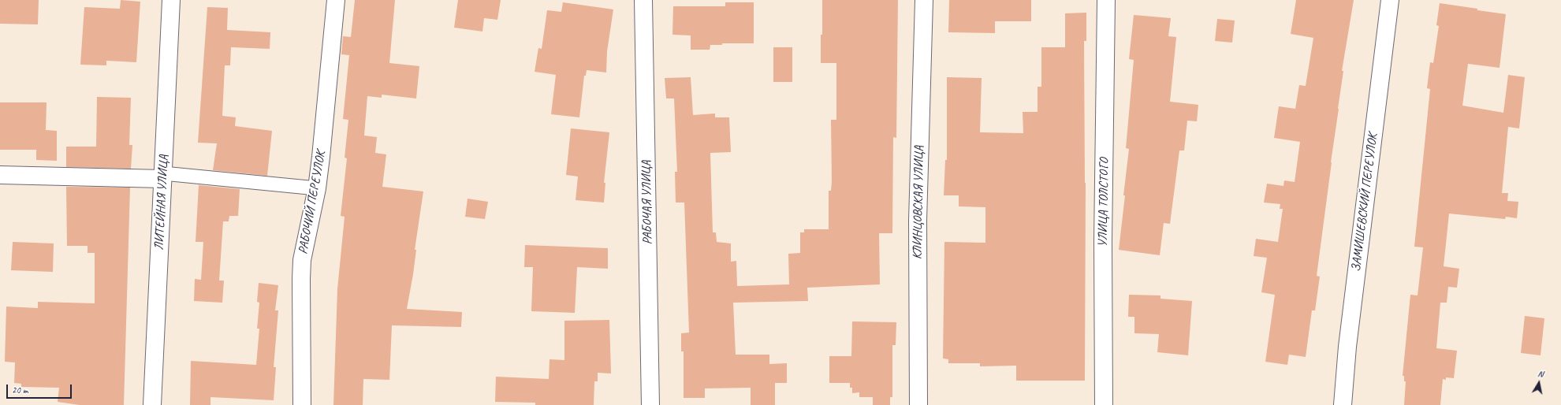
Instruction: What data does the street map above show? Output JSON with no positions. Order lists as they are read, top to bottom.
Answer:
{
  "streets": {
    "street": [
      "ЛИТЕЙНАЯ УЛИЦА",
      "РАБОЧИЙ ПЕРЕУЛОК",
      "РАБОЧАЯ УЛИЦА",
      "КЛИНЦОВСКАЯ УЛИЦА",
      "УЛИЦА ТОЛСТОГО",
      "ЗАМИШЕВСКИЙ ПЕРЕУЛОК"
    ]
  },
  "scale_bar": "20 m",
  "north": "top"
}
